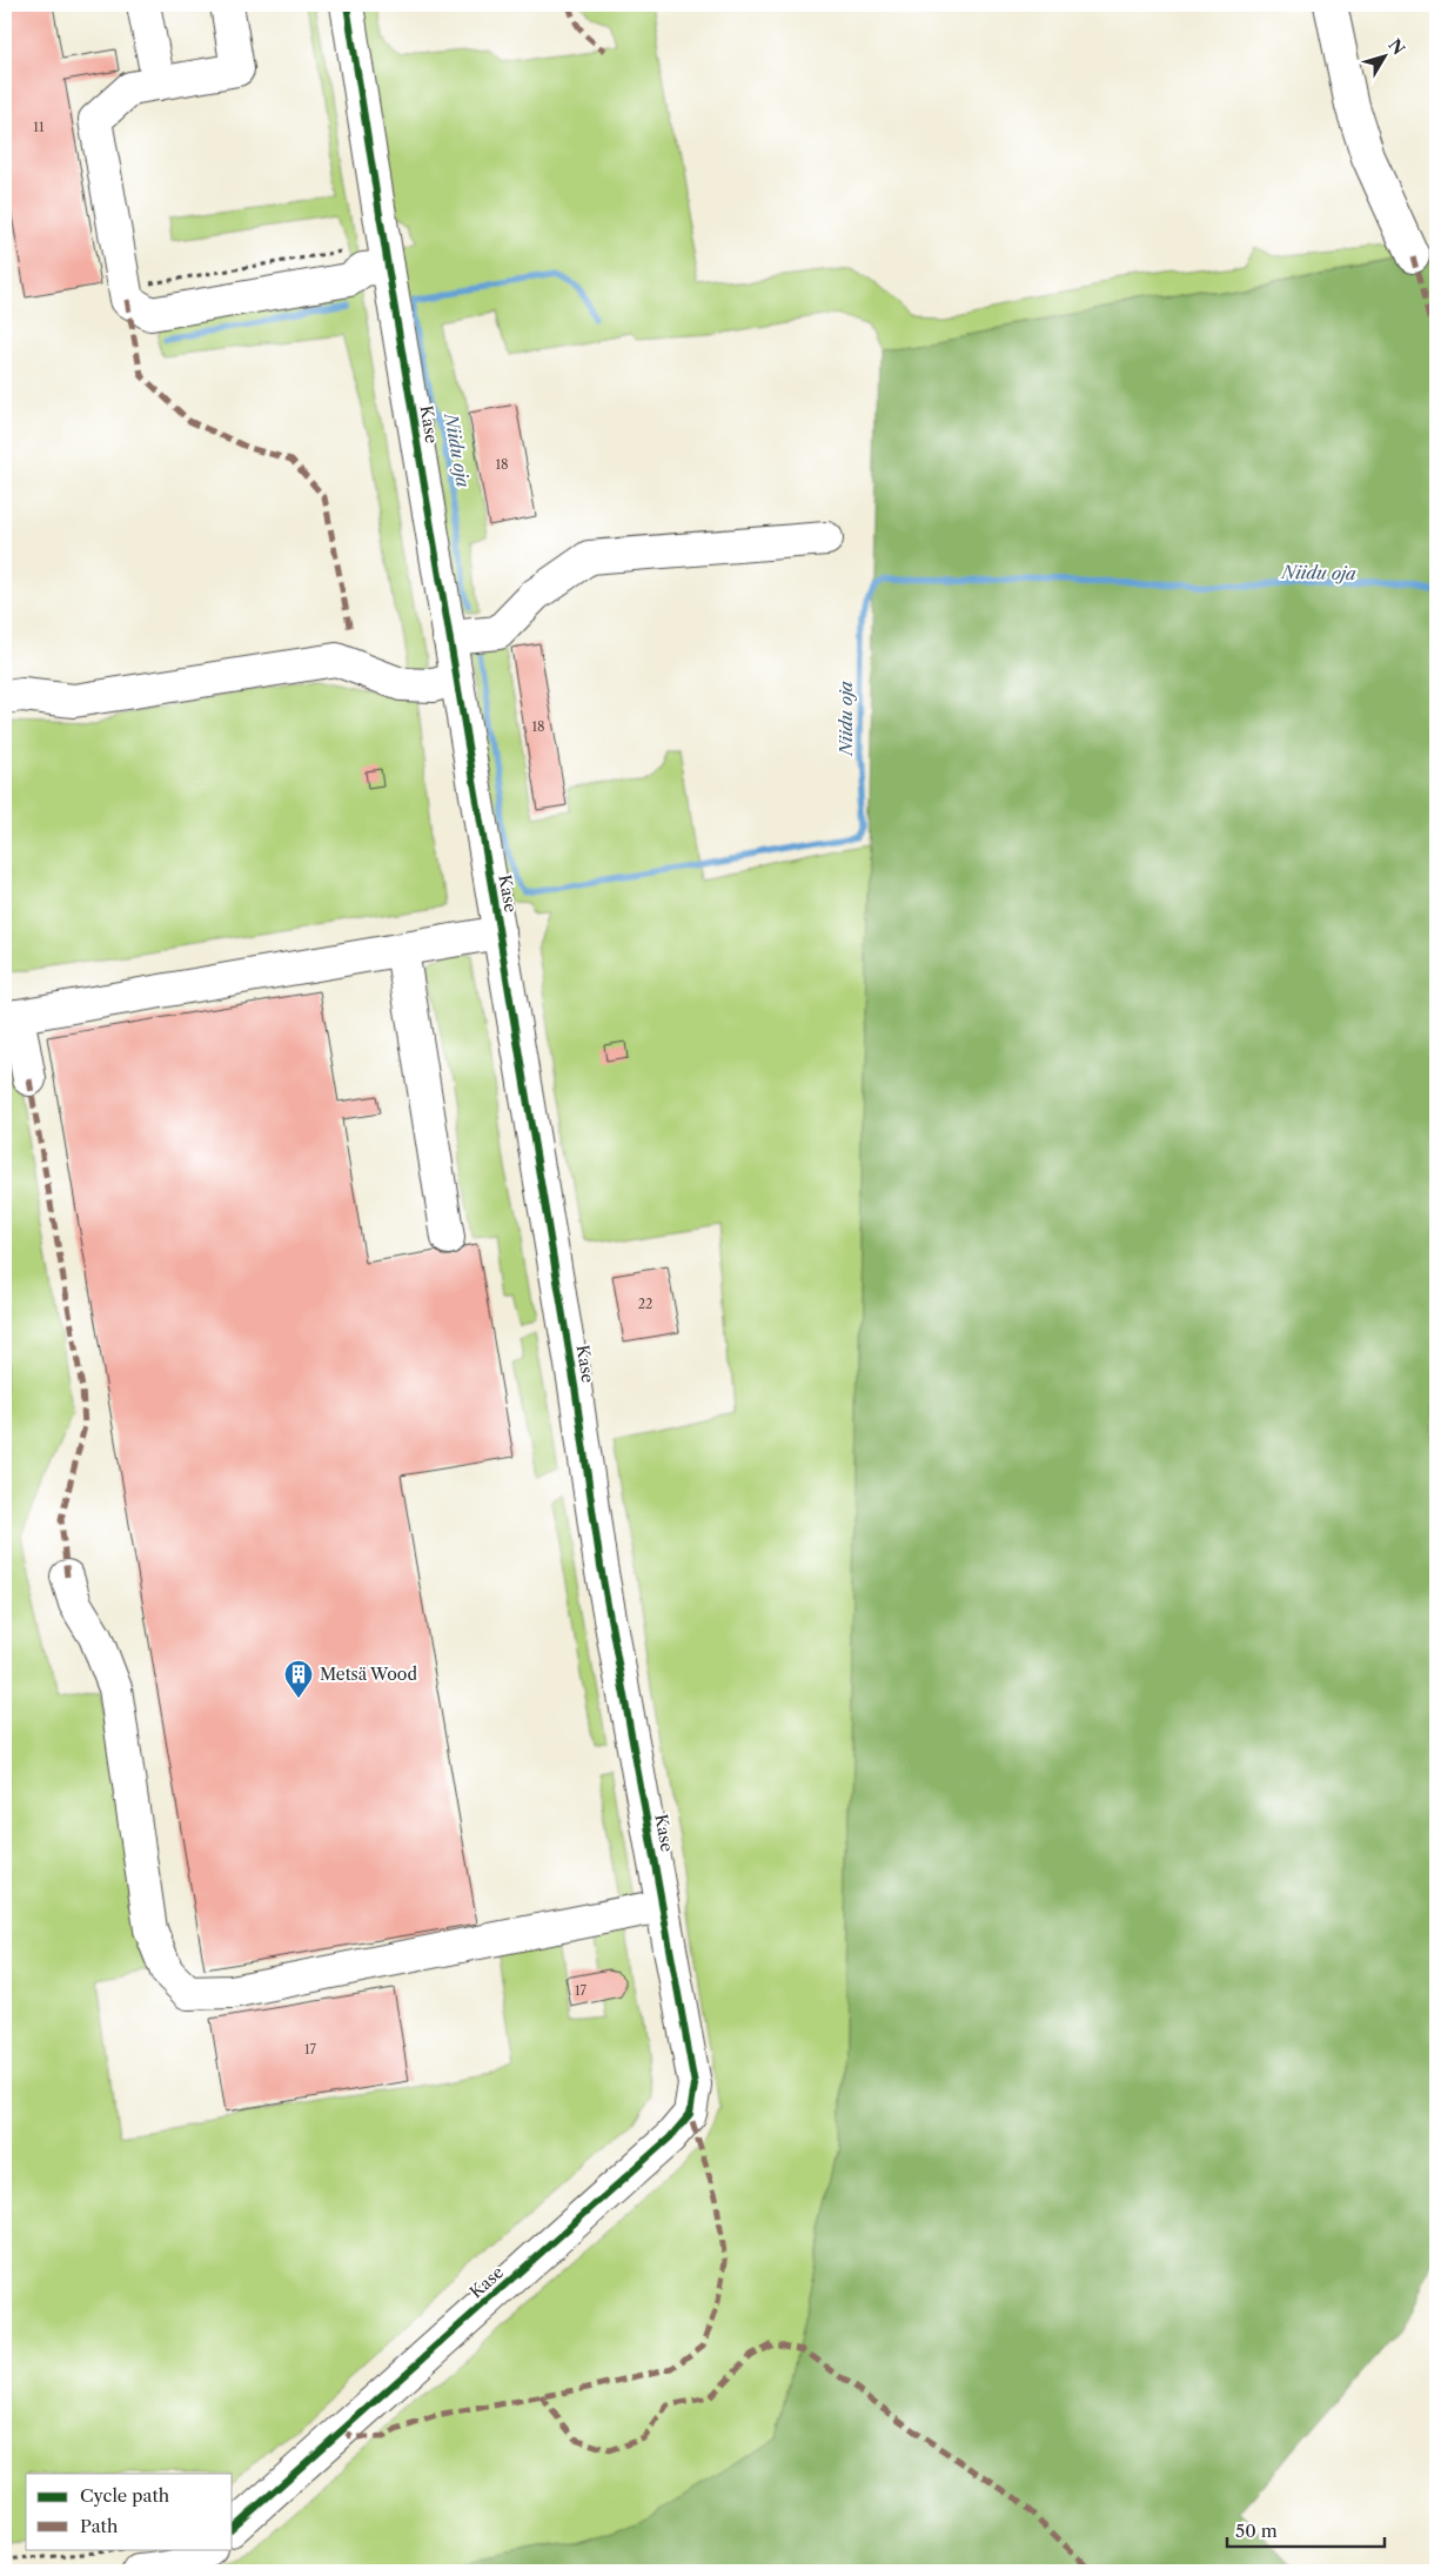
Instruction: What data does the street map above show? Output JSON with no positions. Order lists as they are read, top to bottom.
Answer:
{
  "streets": {
    "street": ["Kase"]
  },
  "water": ["Niidu oja"],
  "places": {
    "building": ["Metsä Wood"]
  },
  "house_numbers": [
    "11",
    "18",
    "18",
    "22",
    "17",
    "17"
  ],
  "legend": ["Cycle path", "Path"],
  "scale_bar": "50 m",
  "north": "top right"
}
